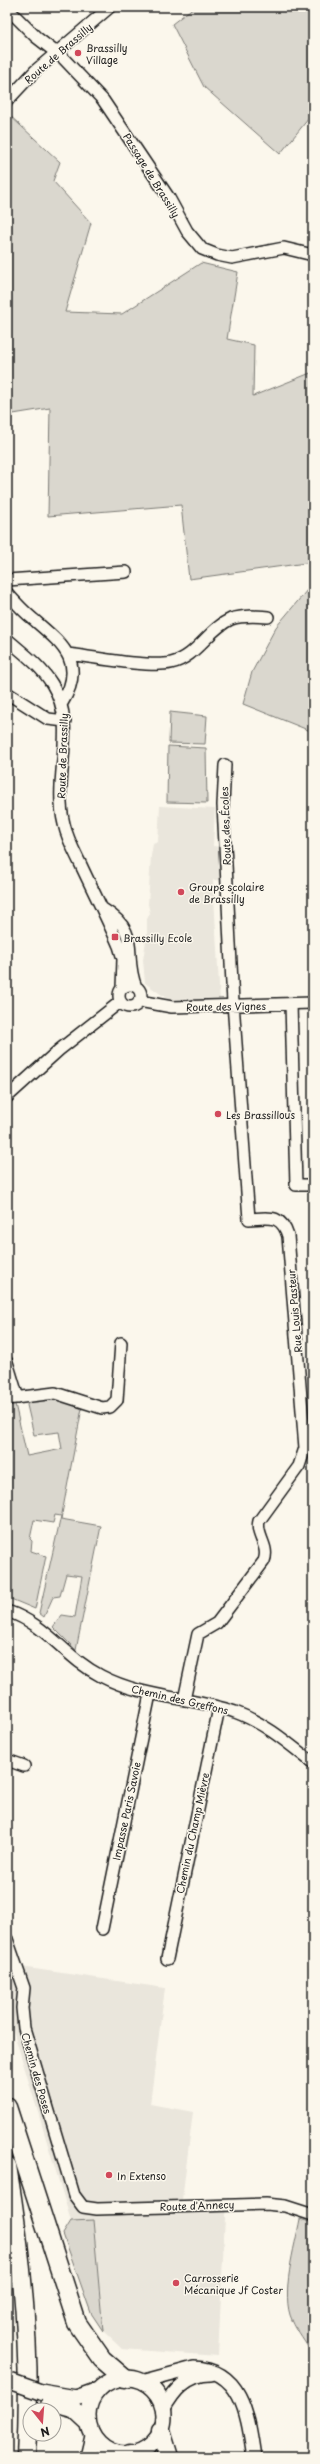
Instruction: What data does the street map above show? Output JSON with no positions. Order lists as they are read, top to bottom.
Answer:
{
  "streets": {
    "street": [
      "Route de Brassilly",
      "Passage de Brassilly",
      "Route des Écoles",
      "Route des Vignes",
      "Rue Louis Pasteur",
      "Chemin des Greffons",
      "Impasse Paris Savoie",
      "Chemin du Champ Mièvre",
      "Chemin des Poses",
      "Route d'Annecy"
    ]
  },
  "crossings": [
    ["Route de Brassilly", "Passage de Brassilly"],
    ["Route de Brassilly", "Route des Vignes"],
    ["Route des Écoles", "Route des Vignes"],
    ["Route des Écoles", "Rue Louis Pasteur"],
    ["Route des Vignes", "Rue Louis Pasteur"],
    ["Rue Louis Pasteur", "Chemin des Greffons"],
    ["Chemin des Greffons", "Impasse Paris Savoie"],
    ["Chemin des Greffons", "Chemin du Champ Mièvre"],
    ["Chemin des Poses", "Route d'Annecy"]
  ],
  "places": {
    "other": [
      "Brassilly Village",
      "Groupe scolaire de Brassilly",
      "Les Brassillous",
      "In Extenso",
      "Carrosserie Mécanique Jf Coster"
    ],
    "transit": ["Brassilly Ecole"]
  },
  "north": "bottom"
}
